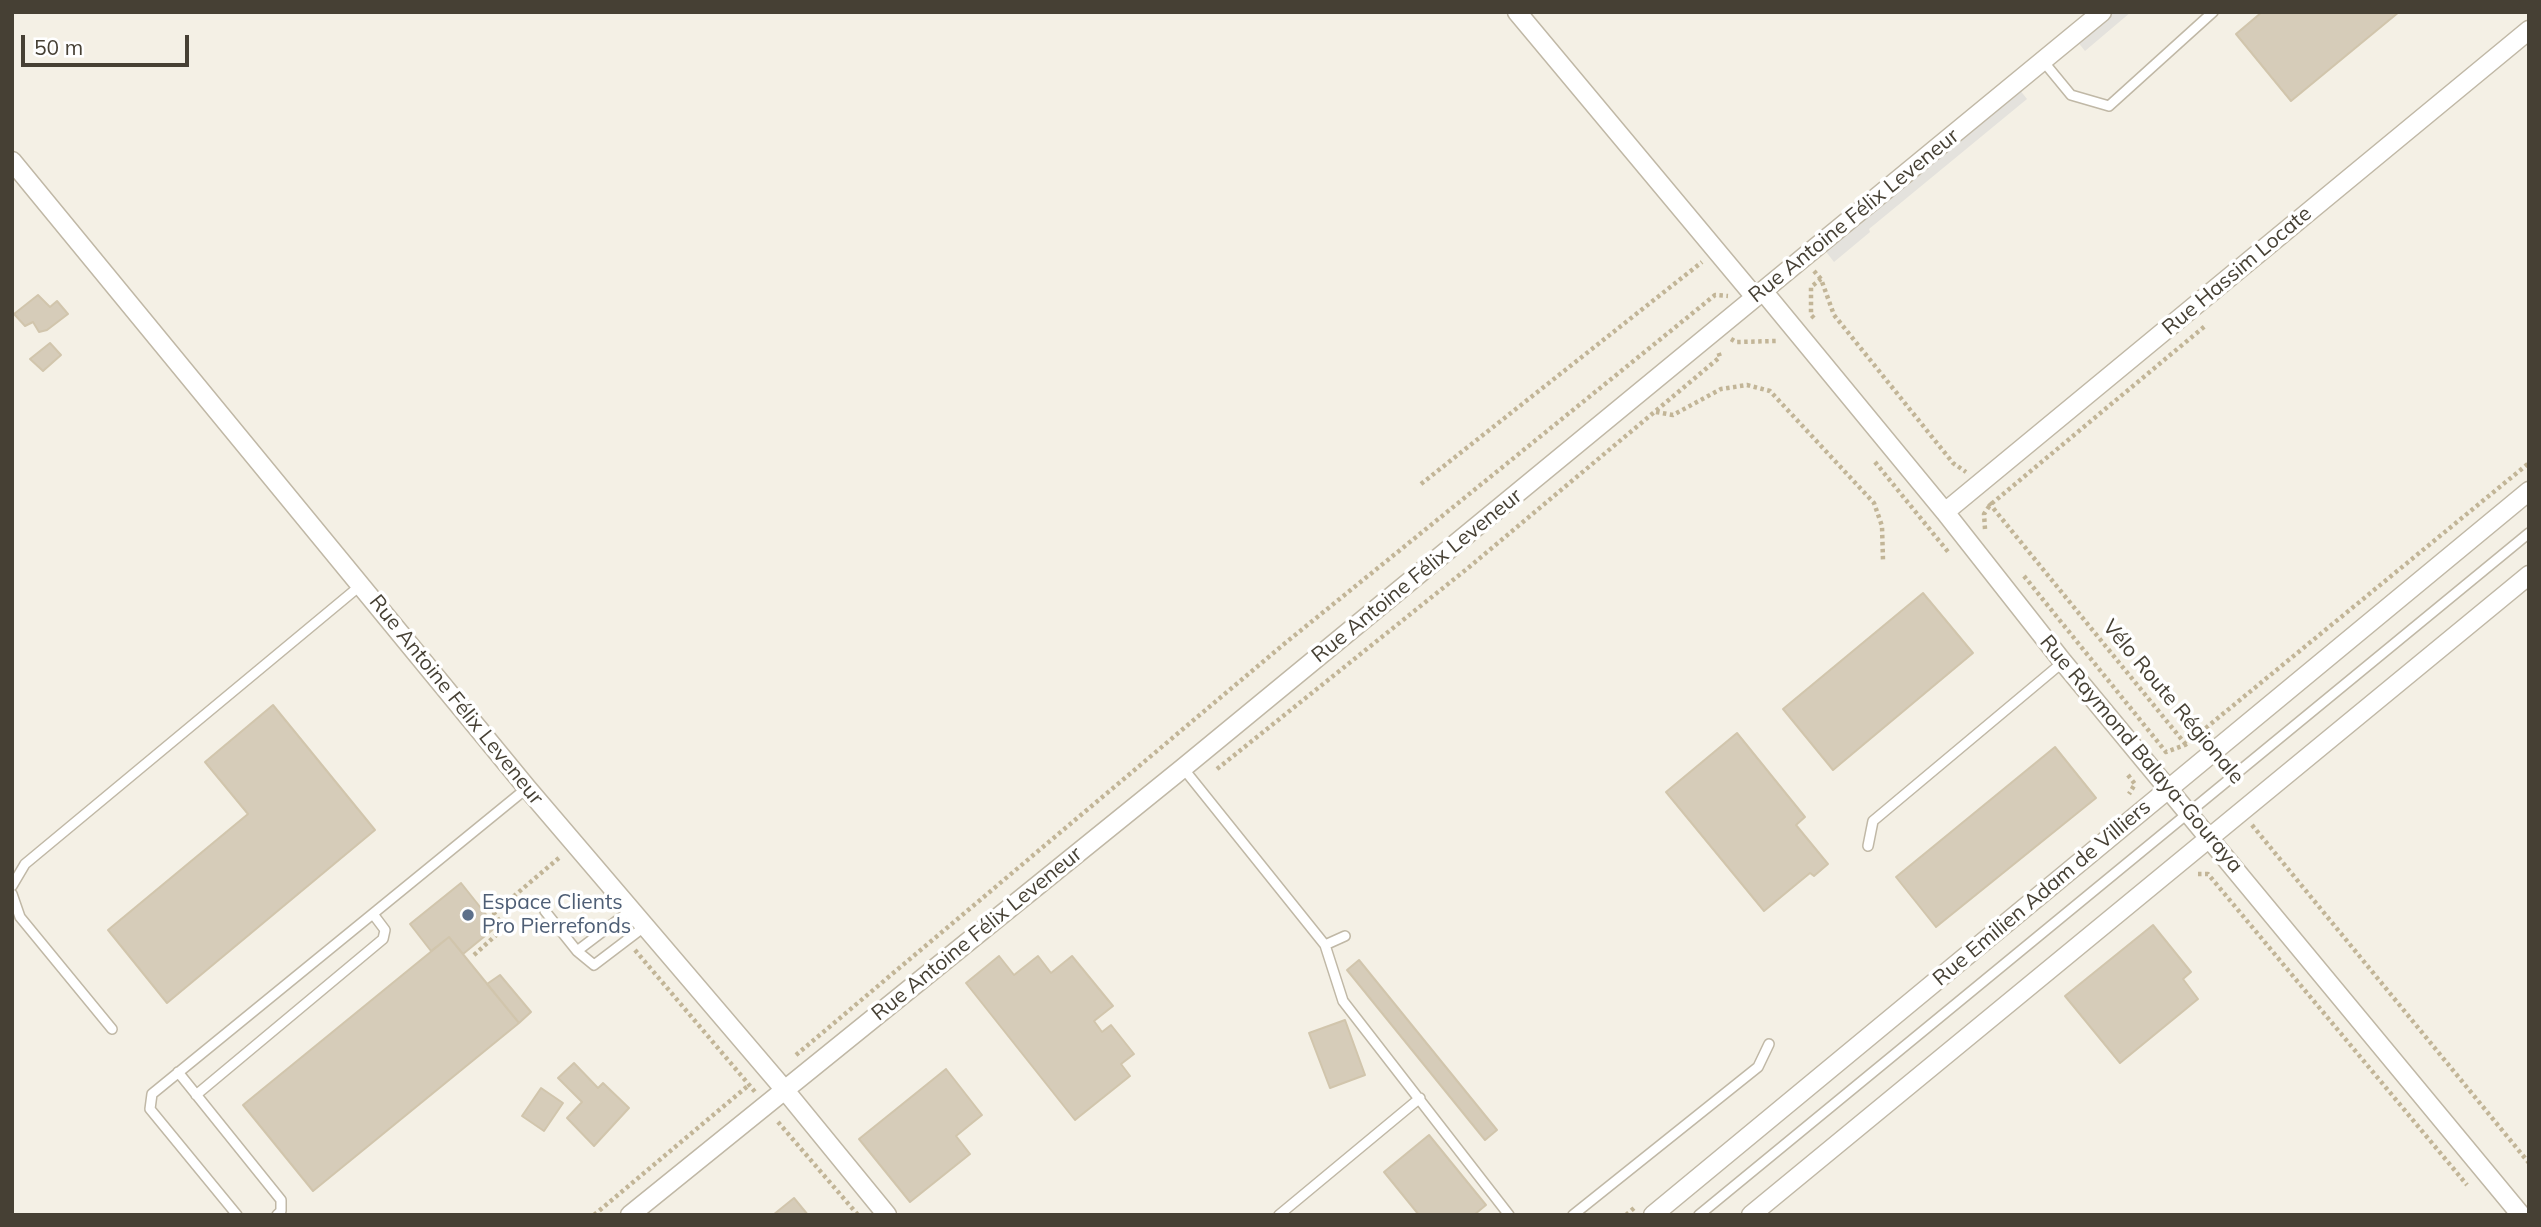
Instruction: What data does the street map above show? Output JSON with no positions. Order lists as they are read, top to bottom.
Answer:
{
  "streets": {
    "street": [
      "Rue Antoine Félix Leveneur",
      "Rue Hassim Locate",
      "Rue Raymond Balaya-Gouraya",
      "Rue Emilien Adam de Villiers"
    ],
    "path": ["Vélo Route Régionale"]
  },
  "crossings": [
    ["Rue Antoine Félix Leveneur", "Vélo Route Régionale"],
    ["Rue Antoine Félix Leveneur", "Rue Raymond Balaya-Gouraya"],
    ["Rue Hassim Locate", "Vélo Route Régionale"],
    ["Rue Hassim Locate", "Rue Raymond Balaya-Gouraya"],
    ["Vélo Route Régionale", "Rue Emilien Adam de Villiers"],
    ["Rue Raymond Balaya-Gouraya", "Rue Emilien Adam de Villiers"]
  ],
  "places": ["Espace Clients Pro Pierrefonds"],
  "scale_bar": "50 m"
}
